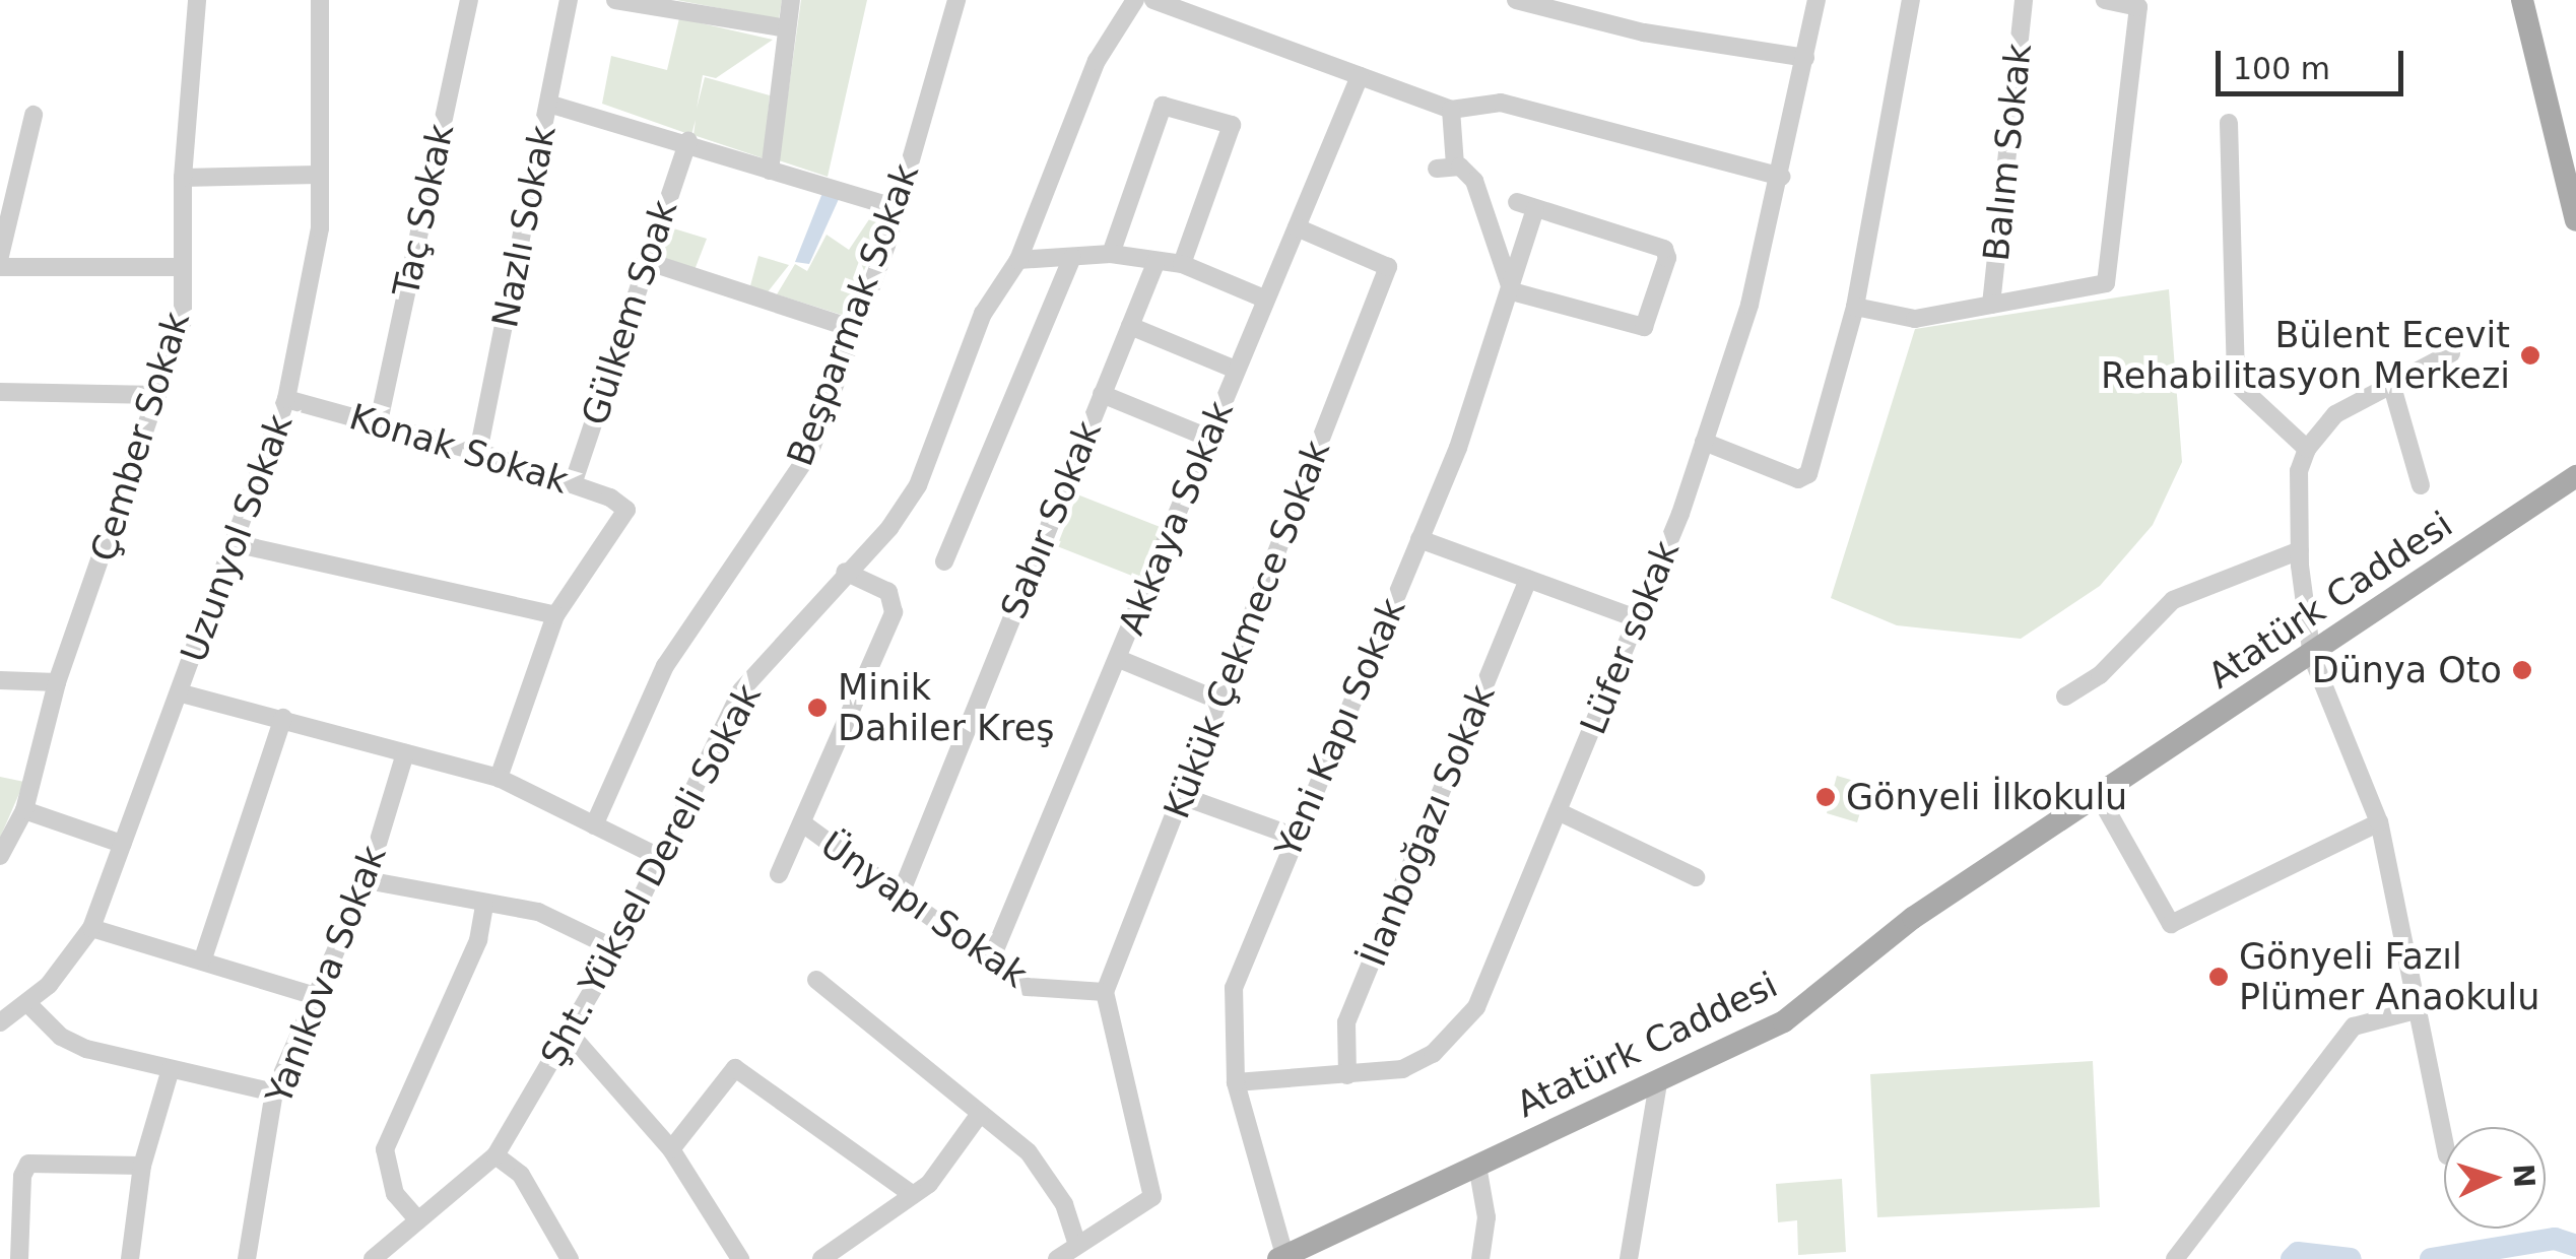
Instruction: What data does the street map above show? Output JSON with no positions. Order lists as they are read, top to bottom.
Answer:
{
  "streets": {
    "main road": ["Atatürk Caddesi"],
    "street": [
      "Balım Sokak",
      "Taç Sokak",
      "Nazlı Sokak",
      "Gülkem Soak",
      "Beşparmak Sokak",
      "Çember Sokak",
      "Konak Sokak",
      "Akkaya Sokak",
      "Sabır Sokak",
      "Uzunyol Sokak",
      "Kükük Çekmece Sokak",
      "Lüfer sokak",
      "Yeni Kapı Sokak",
      "İlanboğazı Sokak",
      "Şht. Yüksel Dereli Sokak",
      "Ünyapı Sokak",
      "Yanıkova Sokak"
    ]
  },
  "crossings": [
    ["Taç Sokak", "Konak Sokak"],
    ["Nazlı Sokak", "Konak Sokak"],
    ["Gülkem Soak", "Konak Sokak"],
    ["Konak Sokak", "Uzunyol Sokak"],
    ["Akkaya Sokak", "Kükük Çekmece Sokak"],
    ["Akkaya Sokak", "Ünyapı Sokak"],
    ["Sabır Sokak", "Ünyapı Sokak"],
    ["Atatürk Caddesi", "Yeni Kapı Sokak"],
    ["Kükük Çekmece Sokak", "Ünyapı Sokak"],
    ["Lüfer sokak", "Yeni Kapı Sokak"],
    ["Lüfer sokak", "İlanboğazı Sokak"]
  ],
  "places": [
    "Bülent Ecevit Rehabilitasyon Merkezi",
    "Dünya Oto",
    "Minik Dahiler Kreş",
    "Gönyeli İlkokulu",
    "Gönyeli Fazıl Plümer Anaokulu"
  ],
  "scale_bar": "100 m",
  "north": "right"
}
